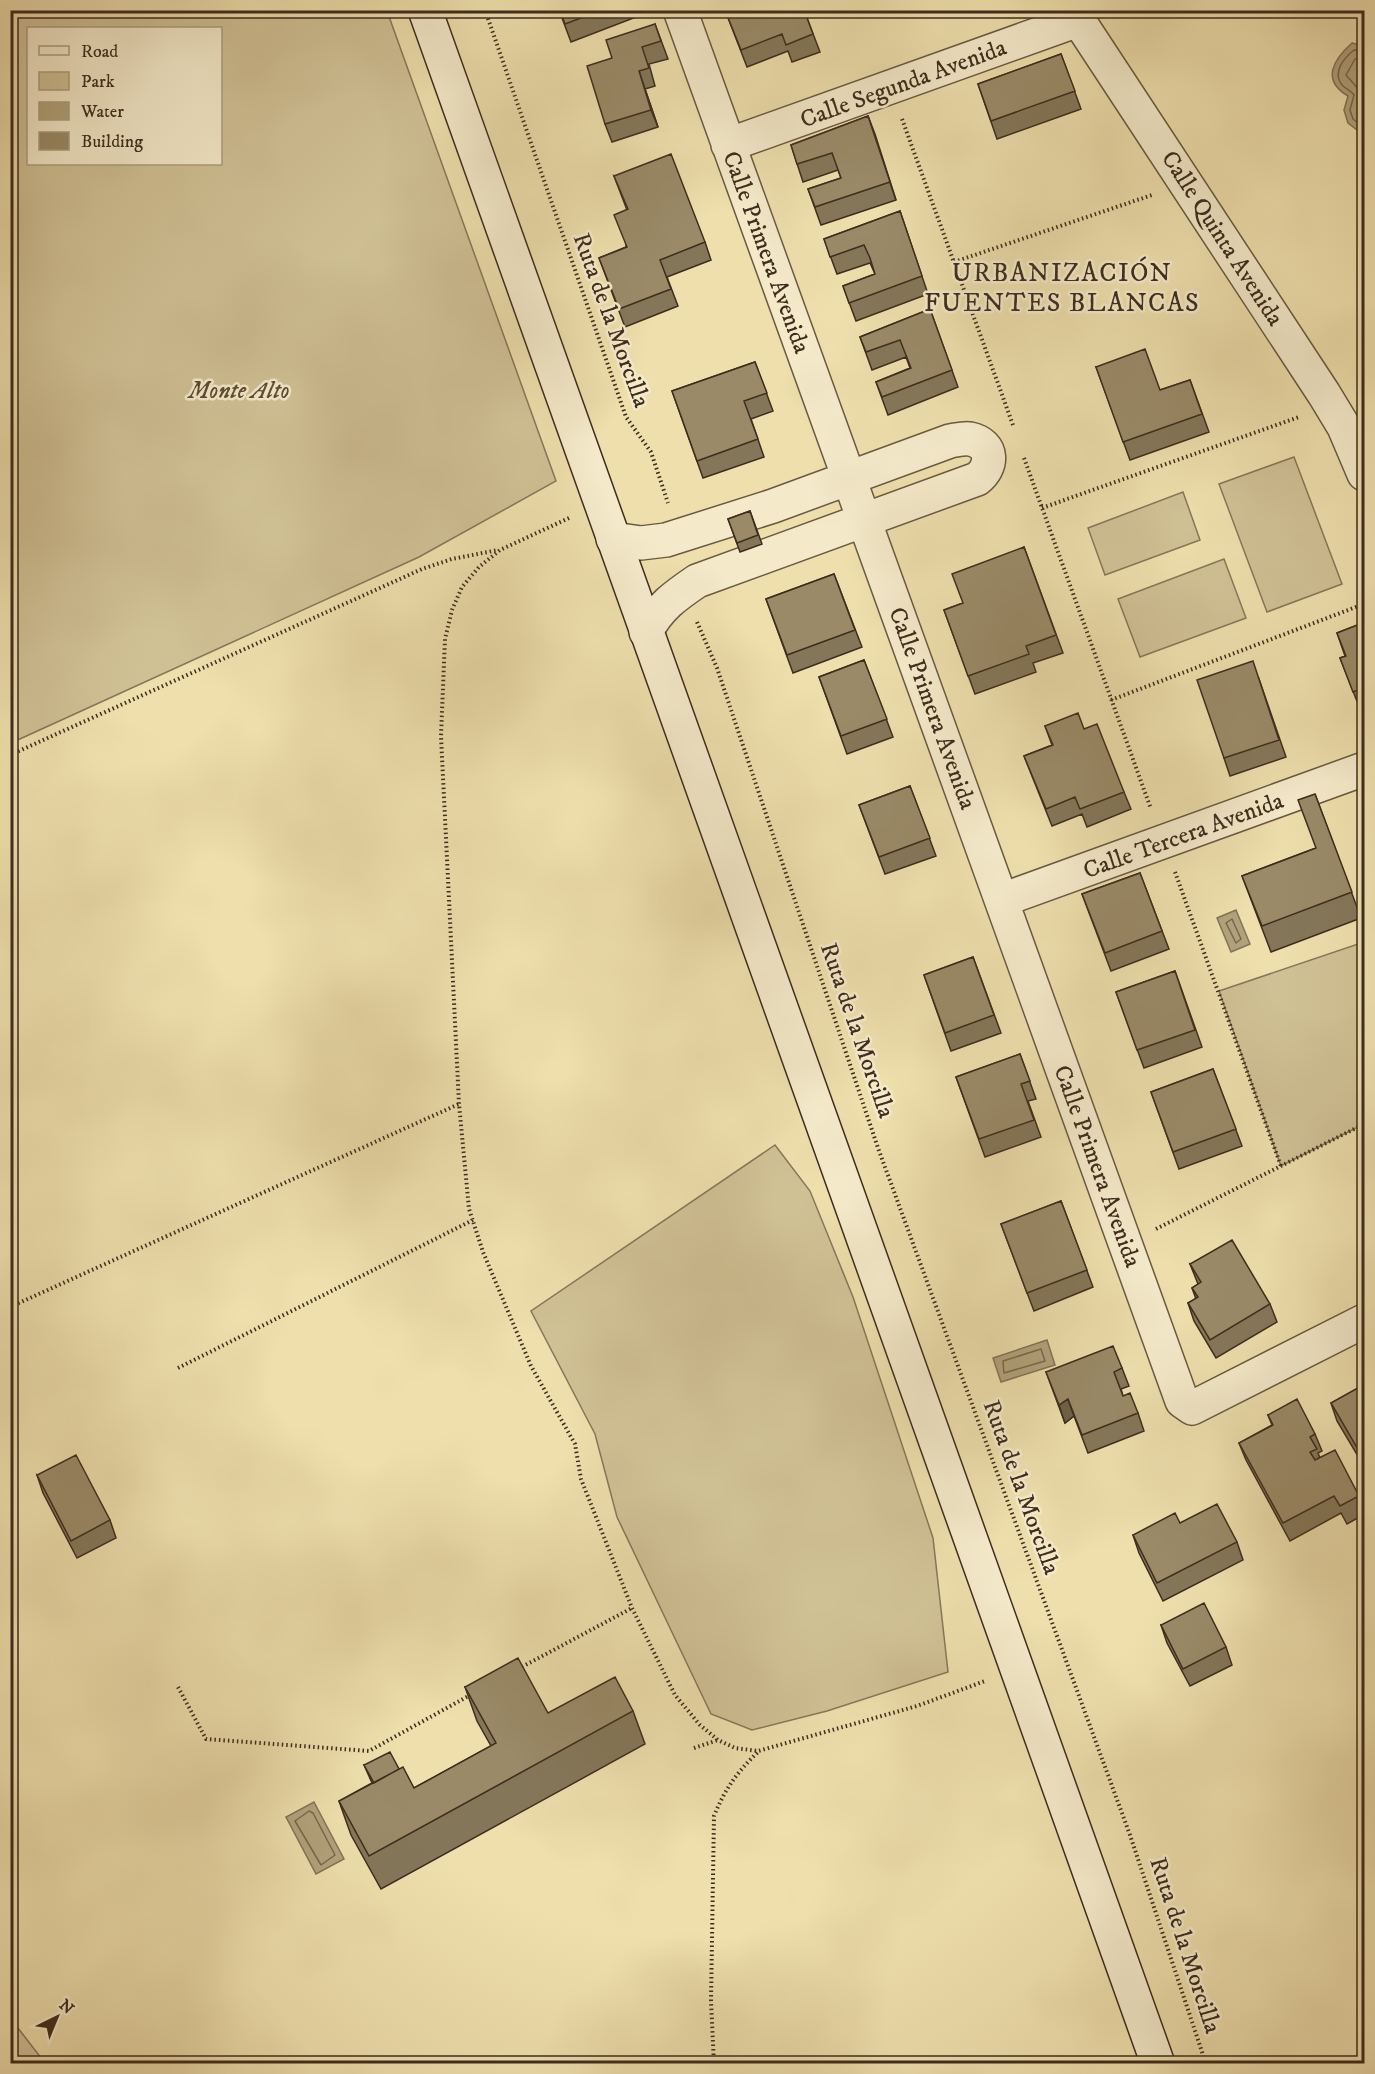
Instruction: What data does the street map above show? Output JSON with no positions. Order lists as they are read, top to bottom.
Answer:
{
  "streets": {
    "street": [
      "Calle Segunda Avenida",
      "Calle Quinta Avenida",
      "Calle Primera Avenida",
      "Calle Tercera Avenida"
    ],
    "path": ["Ruta de la Morcilla"]
  },
  "crossings": [
    ["Calle Segunda Avenida", "Calle Quinta Avenida"],
    ["Calle Segunda Avenida", "Calle Primera Avenida"],
    ["Calle Primera Avenida", "Calle Tercera Avenida"]
  ],
  "districts": ["URBANIZACIÓN FUENTES BLANCAS"],
  "parks": ["Monte Alto"],
  "legend": [
    "Road",
    "Park",
    "Water",
    "Building"
  ],
  "north": "top right"
}
